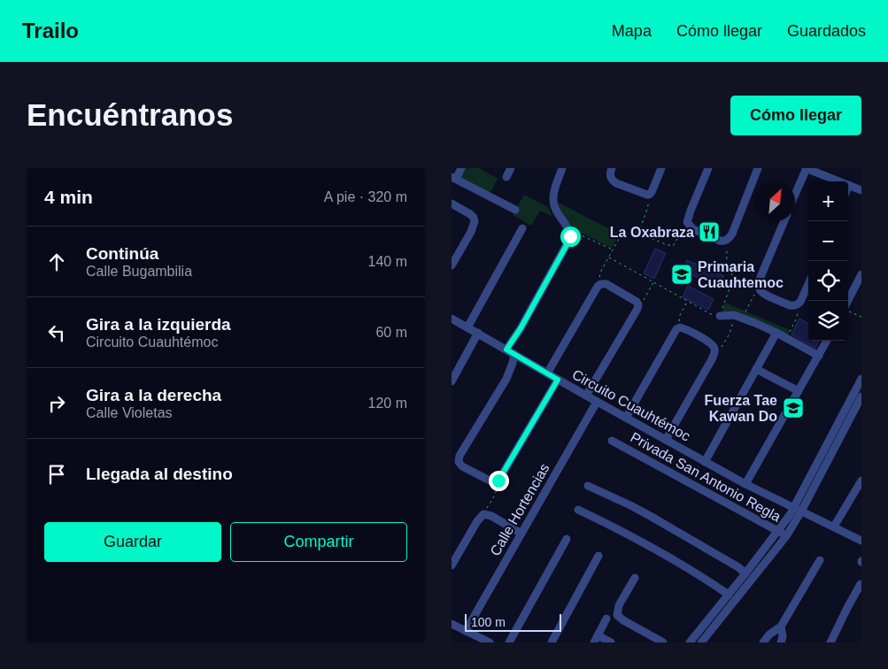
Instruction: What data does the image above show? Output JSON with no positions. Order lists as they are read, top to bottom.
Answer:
{
  "streets": {
    "street": ["Circuito Cuauhtémoc", "Privada San Antonio Regla", "Calle Hortencias"]
  },
  "crossings": [
    ["Circuito Cuauhtémoc", "Calle Hortencias"]
  ],
  "places": {
    "restaurant": ["La Oxabraza"],
    "school or university": ["Primaria Cuauhtemoc", "Fuerza Tae Kawan Do"]
  },
  "scale_bar": "100 m",
  "north": "top right",
  "page": {
    "header": "Trailo",
    "nav": ["Mapa", "Cómo llegar", "Guardados"],
    "buttons": [
      "Cómo llegar",
      ["Guardar", "Compartir"]
    ],
    "title": "Encuéntranos",
    "heading": ["4 min", "A pie · 320 m"],
    "map_buttons": ["+", "−"],
    "list": [
      ["Continúa", "Calle Bugambilia", "140 m"],
      ["Gira a la izquierda", "Circuito Cuauhtémoc", "60 m"],
      ["Gira a la derecha", "Calle Violetas", "120 m"],
      "Llegada al destino"
    ],
    "scale": "100 m"
  }
}
